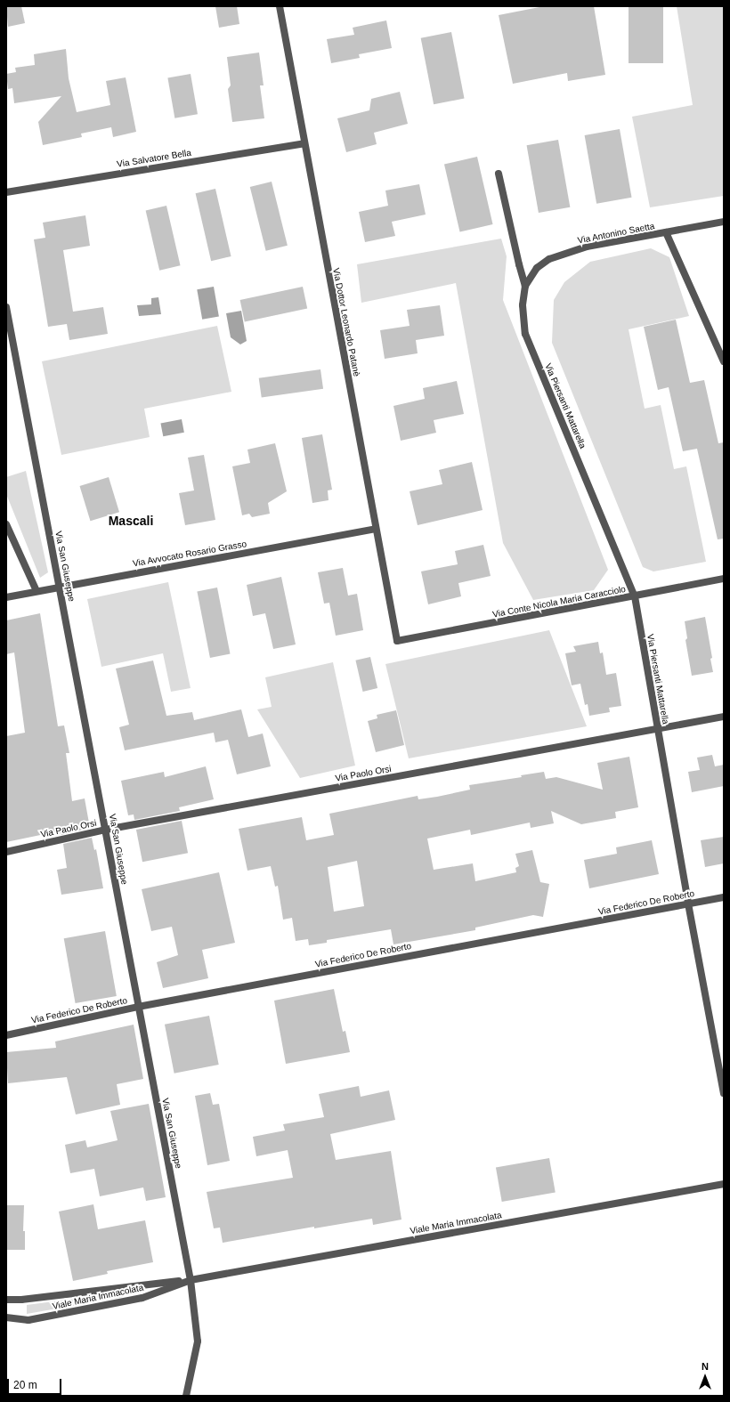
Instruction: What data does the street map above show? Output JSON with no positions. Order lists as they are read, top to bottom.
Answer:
{
  "streets": {
    "street": [
      "Via Salvatore Bella",
      "Via Antonino Saetta",
      "Via Dottor Leonardo Patanè",
      "Via Piersanti Mattarella",
      "Via Avvocato Rosario Grasso",
      "Via San Giuseppe",
      "Via Conte Nicola Maria Caracciolo",
      "Via Paolo Orsi",
      "Via Federico De Roberto",
      "Viale Maria Immacolata"
    ]
  },
  "crossings": [
    ["Via Salvatore Bella", "Via Dottor Leonardo Patanè"],
    ["Via Antonino Saetta", "Via Piersanti Mattarella"],
    ["Via Dottor Leonardo Patanè", "Via Avvocato Rosario Grasso"],
    ["Via Dottor Leonardo Patanè", "Via Conte Nicola Maria Caracciolo"],
    ["Via Piersanti Mattarella", "Via Conte Nicola Maria Caracciolo"],
    ["Via Piersanti Mattarella", "Via Paolo Orsi"],
    ["Via Piersanti Mattarella", "Via Federico De Roberto"],
    ["Via Avvocato Rosario Grasso", "Via San Giuseppe"],
    ["Via San Giuseppe", "Via Paolo Orsi"],
    ["Via San Giuseppe", "Via Federico De Roberto"],
    ["Via San Giuseppe", "Viale Maria Immacolata"]
  ],
  "districts": ["Mascali"],
  "scale_bar": "20 m",
  "north": "top"
}
